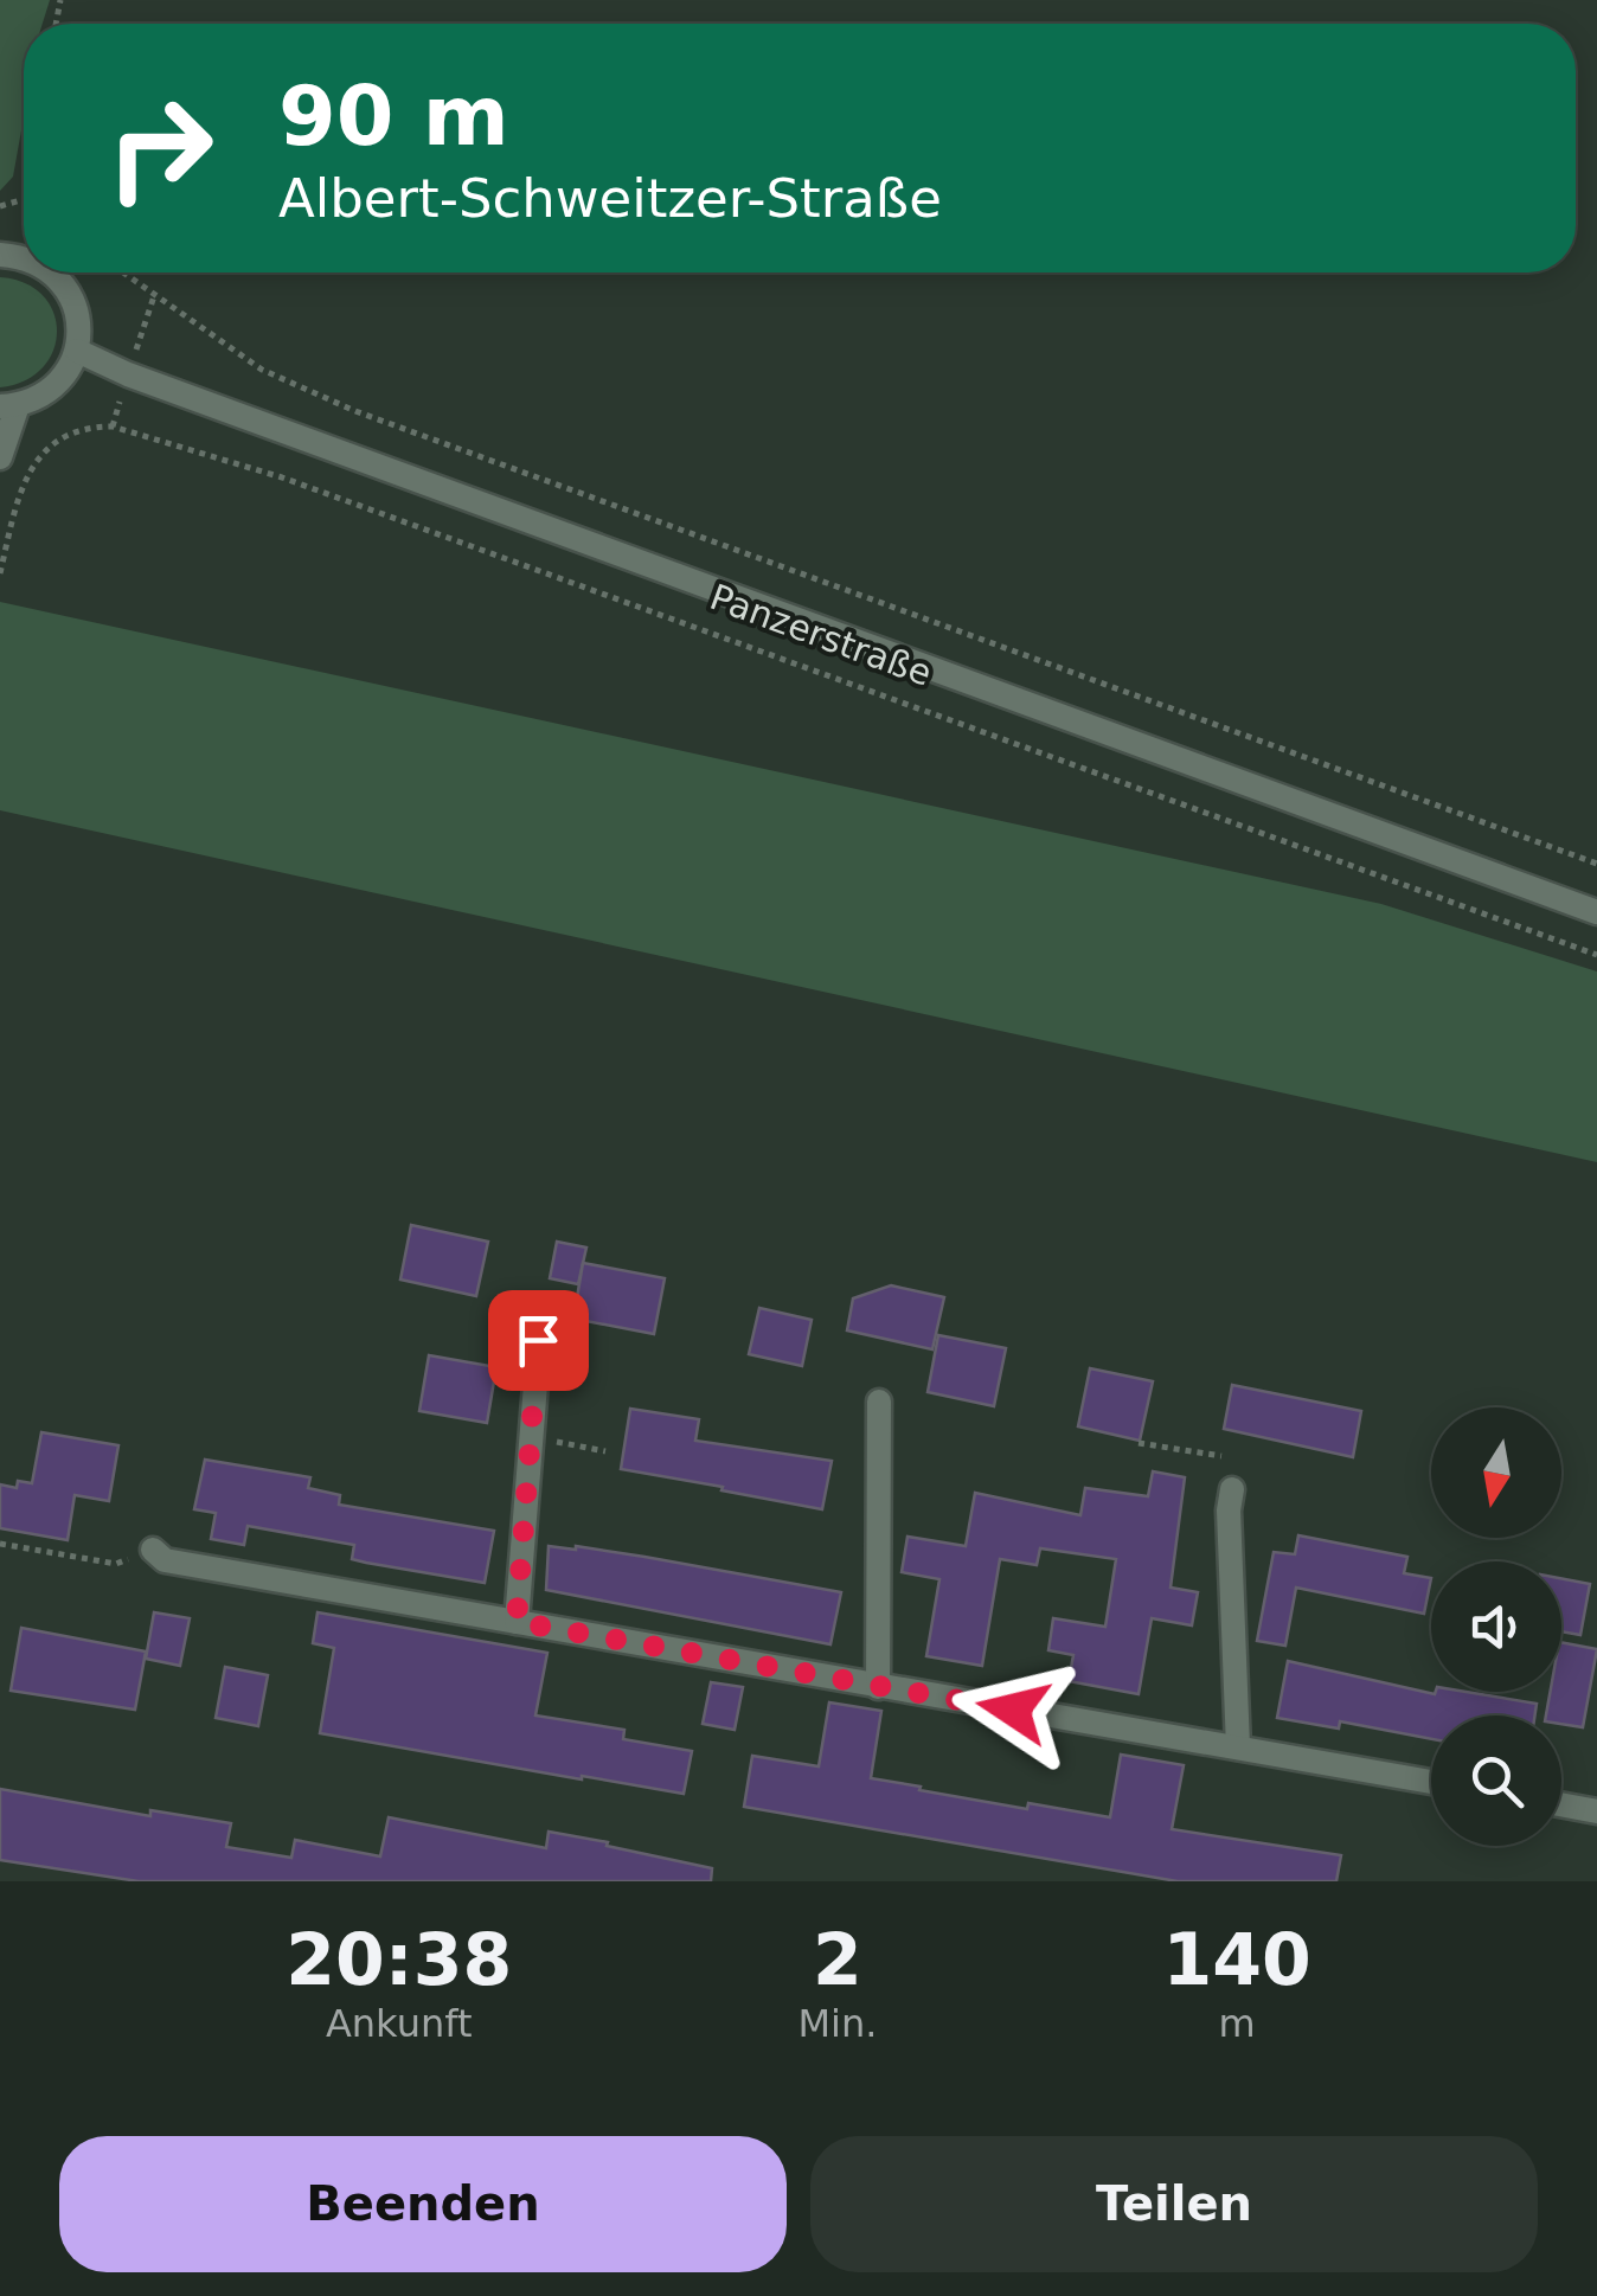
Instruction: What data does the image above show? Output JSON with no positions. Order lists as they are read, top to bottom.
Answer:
{
  "streets": {
    "street": ["Panzerstraße"]
  },
  "north": "bottom",
  "page": {
    "turn": ["90 m", "Albert-Schweitzer-Straße"],
    "eta": [
      "20:38",
      "Ankunft",
      "2",
      "Min.",
      "140",
      "m"
    ],
    "buttons": ["Beenden", "Teilen"]
  }
}
